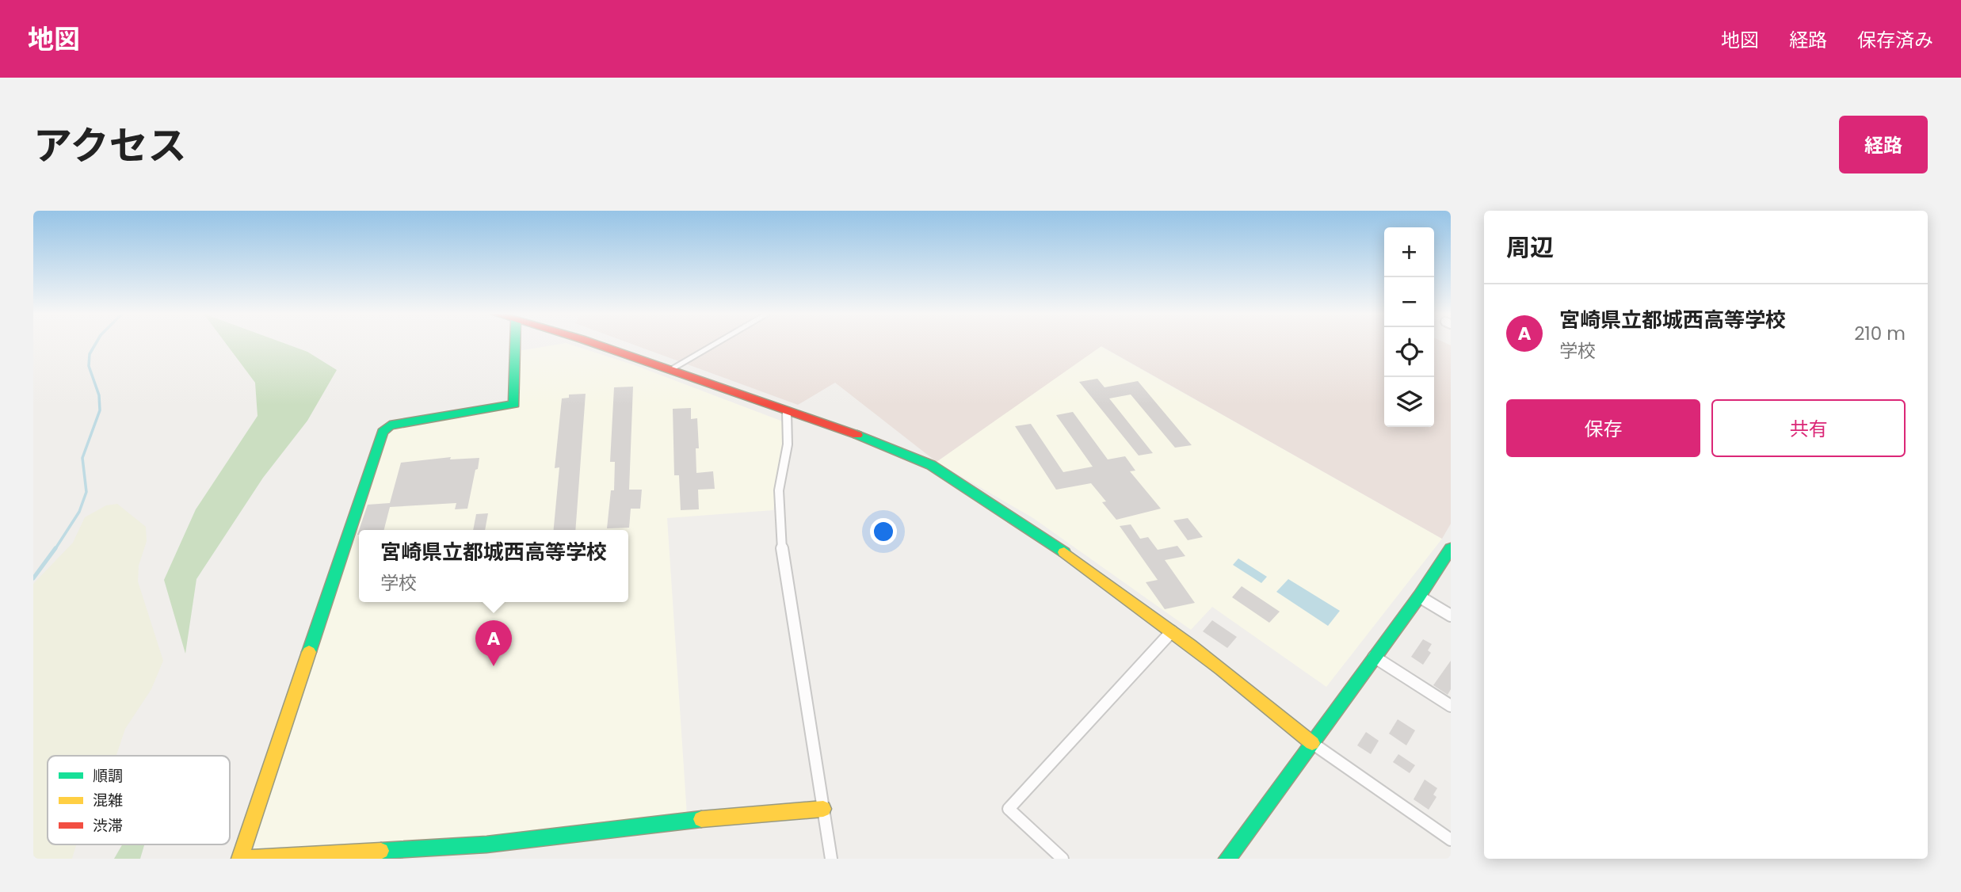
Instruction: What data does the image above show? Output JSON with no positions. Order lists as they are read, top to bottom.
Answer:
{
  "legend": ["順調", "混雑", "渋滞"],
  "page": {
    "header": "地図",
    "nav": ["地図", "経路", "保存済み"],
    "title": "アクセス",
    "buttons": [
      "経路",
      ["保存", "共有"]
    ],
    "heading": "周辺",
    "map_buttons": ["+", "−"],
    "list": [
      {
        "mark": "A",
        "name": "宮崎県立都城西高等学校",
        "note": "学校",
        "value": "210 m"
      }
    ],
    "popup": ["宮崎県立都城西高等学校", "学校"],
    "pins": "A"
  }
}
